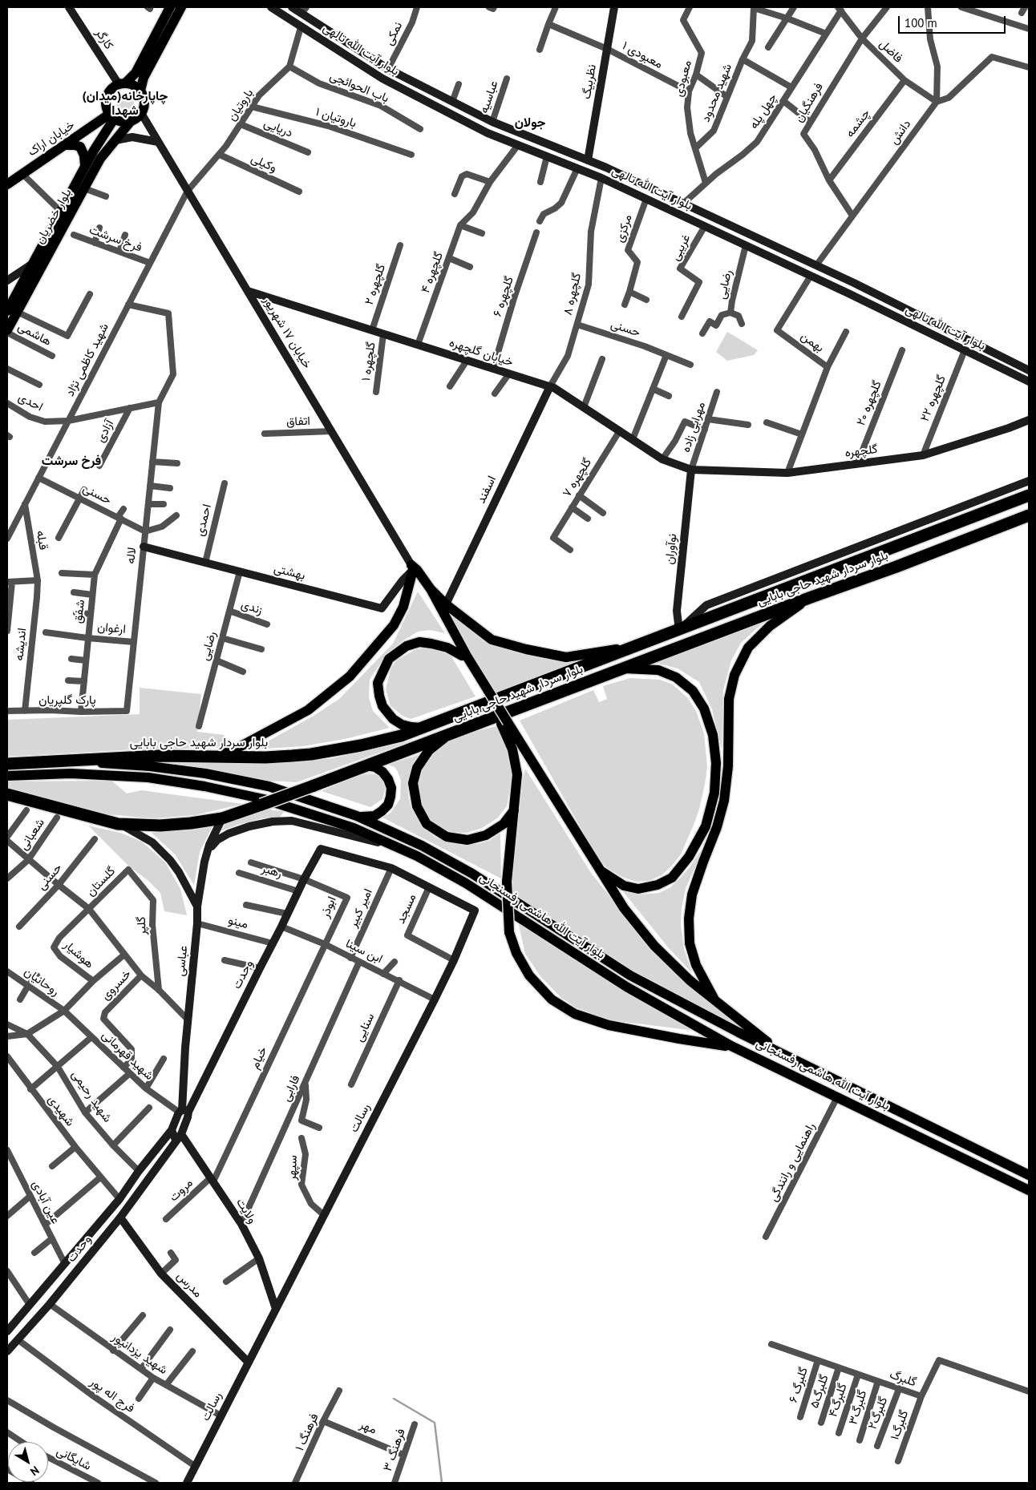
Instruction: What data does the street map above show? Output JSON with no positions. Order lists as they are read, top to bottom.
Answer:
{
  "streets": {
    "highway": ["بلوار سردار شهید حاجی بابایی", "بلوار آیت الله هاشمی رفسنجانی"],
    "main road": [
      "کارگر",
      "بلوار آیت الله تالهی",
      "نظربیگ",
      "خیابان اراک",
      "بلوار خضریان",
      "خیابان ۱۷ شهریور",
      "خیابان گلچهره",
      "گلچهره",
      "اسفند",
      "نوآوران",
      "بهشتی",
      "عباسی",
      "وحدت",
      "رسالت",
      "ولایت",
      "مدرس"
    ],
    "street": [
      "نمکی",
      "فاضل",
      "معبودی ۱",
      "معبودی",
      "باب الحوائجی",
      "شهید محدود",
      "عباسیه",
      "فرهنگیان",
      "باروتیان",
      "چهل پله",
      "۱ باروتیان",
      "چشمه",
      "دریایی",
      "دانش",
      "وکیلی",
      "مرکزی",
      "فرخ سرشت",
      "غریبی",
      "گلچهره ۴",
      "گلچهره ۲",
      "رضایی",
      "گلچهره ۸",
      "گلچهره ۶",
      "حسنی",
      "هاشمی",
      "بهمن",
      "شهید کاظمی نژاد",
      "گلچهره ۱",
      "گلچهره ۲۲",
      "احدی",
      "گلچهره ۲۰",
      "اتفاق",
      "مهرابی زاده",
      "آزادی",
      "گلچهره ۷",
      "احمدی",
      "قبله",
      "لاله",
      "زندی",
      "شفق",
      "ارغوان",
      "اندیشه",
      "پارک گلپریان",
      "شعبانی",
      "رهبر",
      "گلستان",
      "ابوذر",
      "امیر کبیر",
      "مسجد",
      "مینو",
      "گلپر",
      "ابن سینا",
      "هوشیار",
      "روحانیان",
      "خسروی",
      "سنایی",
      "شهید قهرمانی",
      "خیام",
      "فارابی",
      "شهید رحیمی",
      "شهیدی",
      "راهنمایی و رانندگی",
      "سپهر",
      "مروت",
      "عین آبادی",
      "شهید یزدانپور",
      "گلبرگ",
      "گلبرگ ۶",
      "گلبرگ۵",
      "فرج اله پور",
      "گلبرگ۴",
      "گلبرگ۳",
      "گلبرگ۲",
      "گلبرگ۱",
      "مهر",
      "فرهنگ ۱",
      "فرهنگ ۳",
      "شایگانی"
    ]
  },
  "crossings": [
    ["نمکی", "بلوار آیت الله تالهی"],
    ["کارگر", "خیابان اراک"],
    ["کارگر", "بلوار خضریان"],
    ["کارگر", "خیابان ۱۷ شهریور"],
    ["بلوار آیت الله تالهی", "نظربیگ"],
    ["بلوار آیت الله تالهی", "عباسیه"],
    ["بلوار آیت الله تالهی", "باروتیان"],
    ["بلوار آیت الله تالهی", "چهل پله"],
    ["بلوار آیت الله تالهی", "دانش"],
    ["بلوار آیت الله تالهی", "مرکزی"],
    ["بلوار آیت الله تالهی", "غریبی"],
    ["بلوار آیت الله تالهی", "گلچهره ۴"],
    ["بلوار آیت الله تالهی", "رضایی"],
    ["بلوار آیت الله تالهی", "گلچهره ۸"],
    ["بلوار آیت الله تالهی", "بهمن"],
    ["بلوار آیت الله تالهی", "گلچهره ۲۲"],
    ["فاضل", "فرهنگیان"],
    ["فاضل", "چهل پله"],
    ["فاضل", "چشمه"],
    ["فاضل", "دانش"],
    ["معبودی ۱", "معبودی"],
    ["معبودی ۱", "نظربیگ"],
    ["معبودی", "شهید محدود"],
    ["معبودی", "چهل پله"],
    ["باب الحوائجی", "باروتیان"],
    ["فرهنگیان", "چشمه"],
    ["باروتیان", "۱ باروتیان"],
    ["باروتیان", "دریایی"],
    ["باروتیان", "وکیلی"],
    ["باروتیان", "خیابان ۱۷ شهریور"],
    ["باروتیان", "شهید کاظمی نژاد"],
    ["خیابان اراک", "بلوار خضریان"],
    ["خیابان اراک", "خیابان ۱۷ شهریور"],
    ["بلوار خضریان", "خیابان ۱۷ شهریور"],
    ["بلوار خضریان", "هاشمی"],
    ["فرخ سرشت", "شهید کاظمی نژاد"],
    ["گلچهره ۴", "خیابان گلچهره"],
    ["گلچهره ۲", "خیابان گلچهره"],
    ["رضایی", "بهشتی"],
    ["رضایی", "زندی"],
    ["گلچهره ۸", "حسنی"],
    ["گلچهره ۸", "خیابان گلچهره"],
    ["گلچهره ۸", "اسفند"],
    ["گلچهره ۶", "خیابان گلچهره"],
    ["حسنی", "شهید کاظمی نژاد"],
    ["حسنی", "لاله"],
    ["حسنی", "شفق"],
    ["خیابان ۱۷ شهریور", "خیابان گلچهره"],
    ["خیابان ۱۷ شهریور", "شهید کاظمی نژاد"],
    ["خیابان ۱۷ شهریور", "اتفاق"],
    ["خیابان ۱۷ شهریور", "بهشتی"],
    ["بهمن", "گلچهره"],
    ["خیابان گلچهره", "گلچهره ۱"],
    ["خیابان گلچهره", "مهرابی زاده"],
    ["خیابان گلچهره", "گلچهره"],
    ["خیابان گلچهره", "گلچهره ۷"],
    ["خیابان گلچهره", "اسفند"],
    ["خیابان گلچهره", "نوآوران"],
    ["شهید کاظمی نژاد", "احدی"],
    ["شهید کاظمی نژاد", "آزادی"],
    ["شهید کاظمی نژاد", "قبله"],
    ["گلچهره ۲۲", "گلچهره"],
    ["احدی", "آزادی"],
    ["گلچهره ۲۰", "گلچهره"],
    ["مهرابی زاده", "گلچهره"],
    ["مهرابی زاده", "نوآوران"],
    ["آزادی", "لاله"],
    ["گلچهره", "نوآوران"],
    ["احمدی", "بهشتی"],
    ["قبله", "اندیشه"],
    ["نوآوران", "بلوار سردار شهید حاجی بابایی"],
    ["لاله", "بهشتی"],
    ["لاله", "ارغوان"],
    ["لاله", "پارک گلپریان"],
    ["بلوار سردار شهید حاجی بابایی", "بلوار آیت الله هاشمی رفسنجانی"],
    ["بلوار سردار شهید حاجی بابایی", "عباسی"],
    ["شفق", "ارغوان"],
    ["شفق", "پارک گلپریان"],
    ["اندیشه", "پارک گلپریان"],
    ["رهبر", "وحدت"],
    ["گلستان", "گلپر"],
    ["گلستان", "هوشیار"],
    ["ابوذر", "ابن سینا"],
    ["ابوذر", "وحدت"],
    ["ابوذر", "خیام"],
    ["امیر کبیر", "ابن سینا"],
    ["امیر کبیر", "رسالت"],
    ["مسجد", "رسالت"],
    ["بلوار آیت الله هاشمی رفسنجانی", "راهنمایی و رانندگی"],
    ["مینو", "عباسی"],
    ["مینو", "وحدت"],
    ["ابن سینا", "وحدت"],
    ["ابن سینا", "سنایی"],
    ["ابن سینا", "خیام"],
    ["ابن سینا", "فارابی"],
    ["ابن سینا", "رسالت"],
    ["عباسی", "وحدت"],
    ["عباسی", "شهید قهرمانی"],
    ["وحدت", "شهید قهرمانی"],
    ["وحدت", "شهید رحیمی"],
    ["وحدت", "شهیدی"],
    ["وحدت", "رسالت"],
    ["وحدت", "عین آبادی"],
    ["وحدت", "ولایت"],
    ["وحدت", "مدرس"],
    ["وحدت", "شهید یزدانپور"],
    ["وحدت", "فرج اله پور"],
    ["روحانیان", "شهید قهرمانی"],
    ["خسروی", "شهید قهرمانی"],
    ["خیام", "مروت"],
    ["خیام", "ولایت"],
    ["فارابی", "ولایت"],
    ["رسالت", "سپهر"],
    ["رسالت", "ولایت"],
    ["رسالت", "مدرس"],
    ["رسالت", "شهید یزدانپور"],
    ["رسالت", "فرج اله پور"],
    ["مروت", "ولایت"],
    ["گلبرگ", "گلبرگ ۶"],
    ["گلبرگ", "گلبرگ۵"],
    ["گلبرگ", "گلبرگ۴"],
    ["گلبرگ", "گلبرگ۳"],
    ["گلبرگ", "گلبرگ۲"],
    ["گلبرگ", "گلبرگ۱"],
    ["مهر", "فرهنگ ۱"],
    ["مهر", "فرهنگ ۳"]
  ],
  "districts": ["(چاپارخانه(میدان شهدا", "جولان", "فرخ سرشت"],
  "scale_bar": "100 m",
  "north": "bottom right"
}
